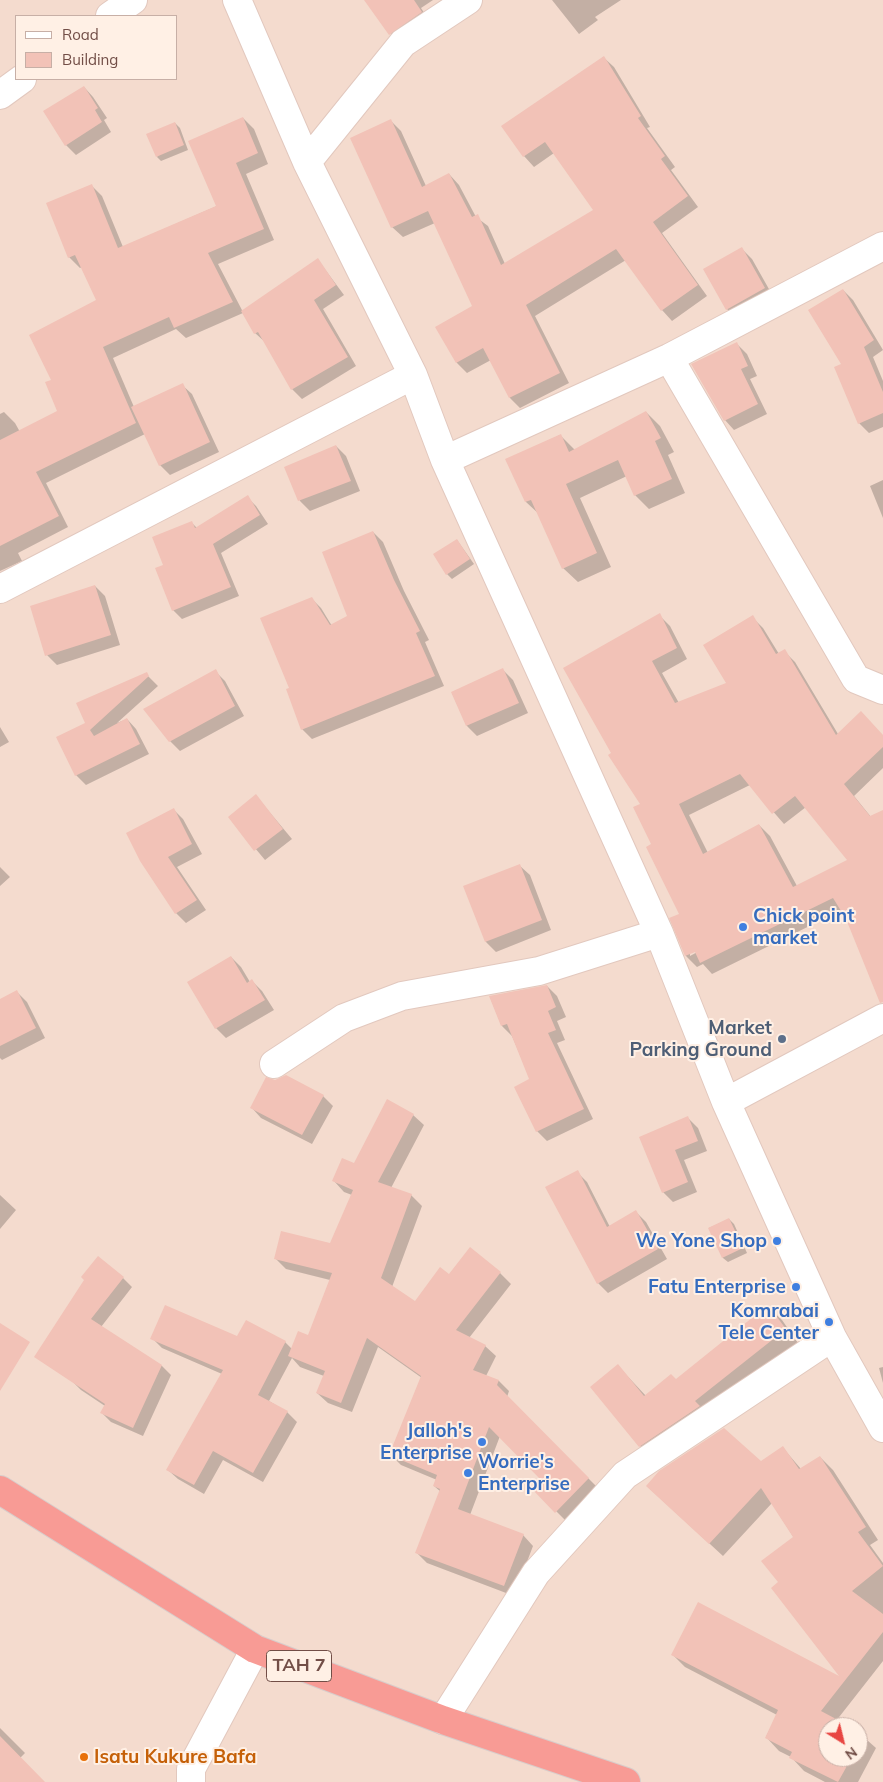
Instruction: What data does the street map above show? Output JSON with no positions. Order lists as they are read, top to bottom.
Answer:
{
  "streets": {
    "highway": ["TAH 7"]
  },
  "places": [
    "Chick point market",
    "Market Parking Ground",
    "We Yone Shop",
    "Fatu Enterprise",
    "Komrabai Tele Center",
    "Jalloh's Enterprise",
    "Worrie's Enterprise",
    "Isatu Kukure Bafa"
  ],
  "legend": ["Road", "Building"],
  "north": "bottom right"
}
